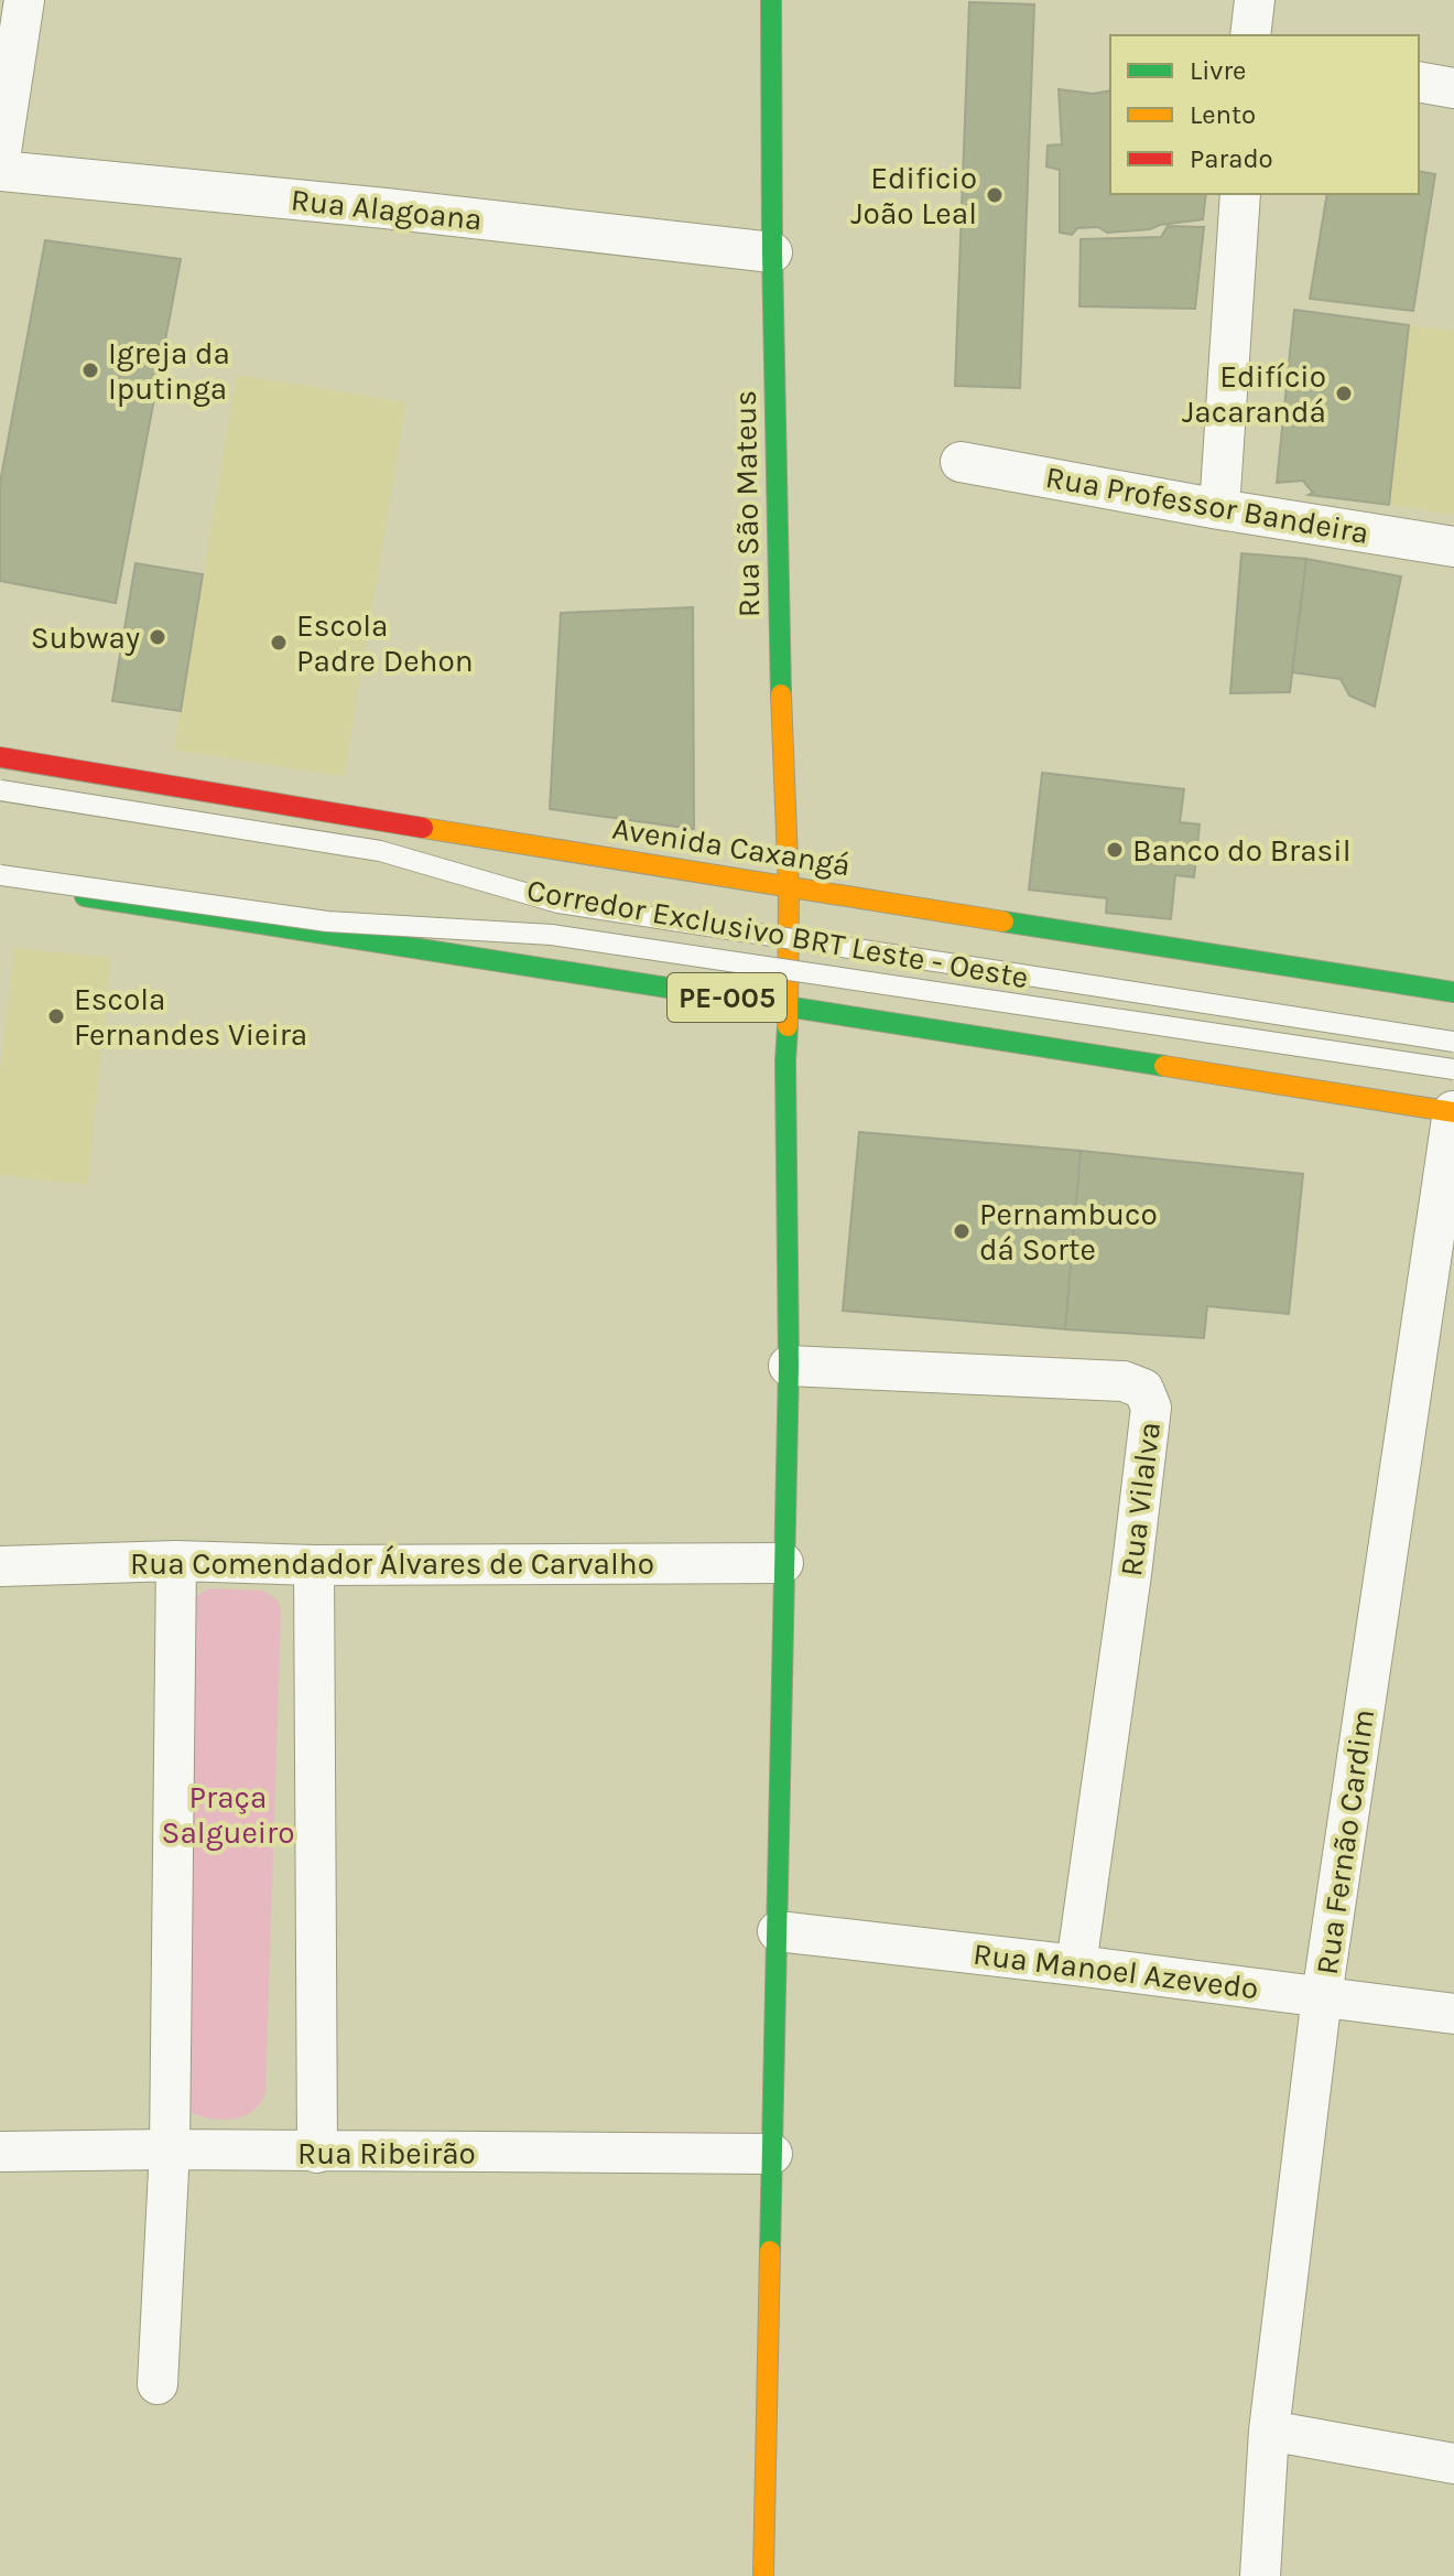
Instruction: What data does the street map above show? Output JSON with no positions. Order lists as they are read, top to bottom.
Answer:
{
  "streets": {
    "main road": ["Rua São Mateus", "Avenida Caxangá", "PE-005"],
    "street": [
      "Rua Alagoana",
      "Rua Professor Bandeira",
      "Rua Vilalva",
      "Rua Comendador Álvares de Carvalho",
      "Rua Fernão Cardim",
      "Rua Manoel Azevedo",
      "Rua Ribeirão"
    ],
    "lane": ["Corredor Exclusivo BRT Leste - Oeste"]
  },
  "crossings": [
    ["Rua Alagoana", "Rua São Mateus"],
    ["Rua São Mateus", "Avenida Caxangá"],
    ["Rua São Mateus", "PE-005"],
    ["Rua São Mateus", "Rua Vilalva"],
    ["Rua São Mateus", "Rua Comendador Álvares de Carvalho"],
    ["Rua São Mateus", "Rua Manoel Azevedo"],
    ["Rua São Mateus", "Rua Ribeirão"],
    ["PE-005", "Rua Fernão Cardim"],
    ["Rua Vilalva", "Rua Manoel Azevedo"],
    ["Rua Fernão Cardim", "Rua Manoel Azevedo"]
  ],
  "parks": ["Praça Salgueiro"],
  "places": [
    "Edificio João Leal",
    "Igreja da Iputinga",
    "Edifício Jacarandá",
    "Subway",
    "Escola Padre Dehon",
    "Banco do Brasil",
    "Escola Fernandes Vieira",
    "Pernambuco dá Sorte"
  ],
  "legend": ["Livre", "Lento", "Parado"]
}
